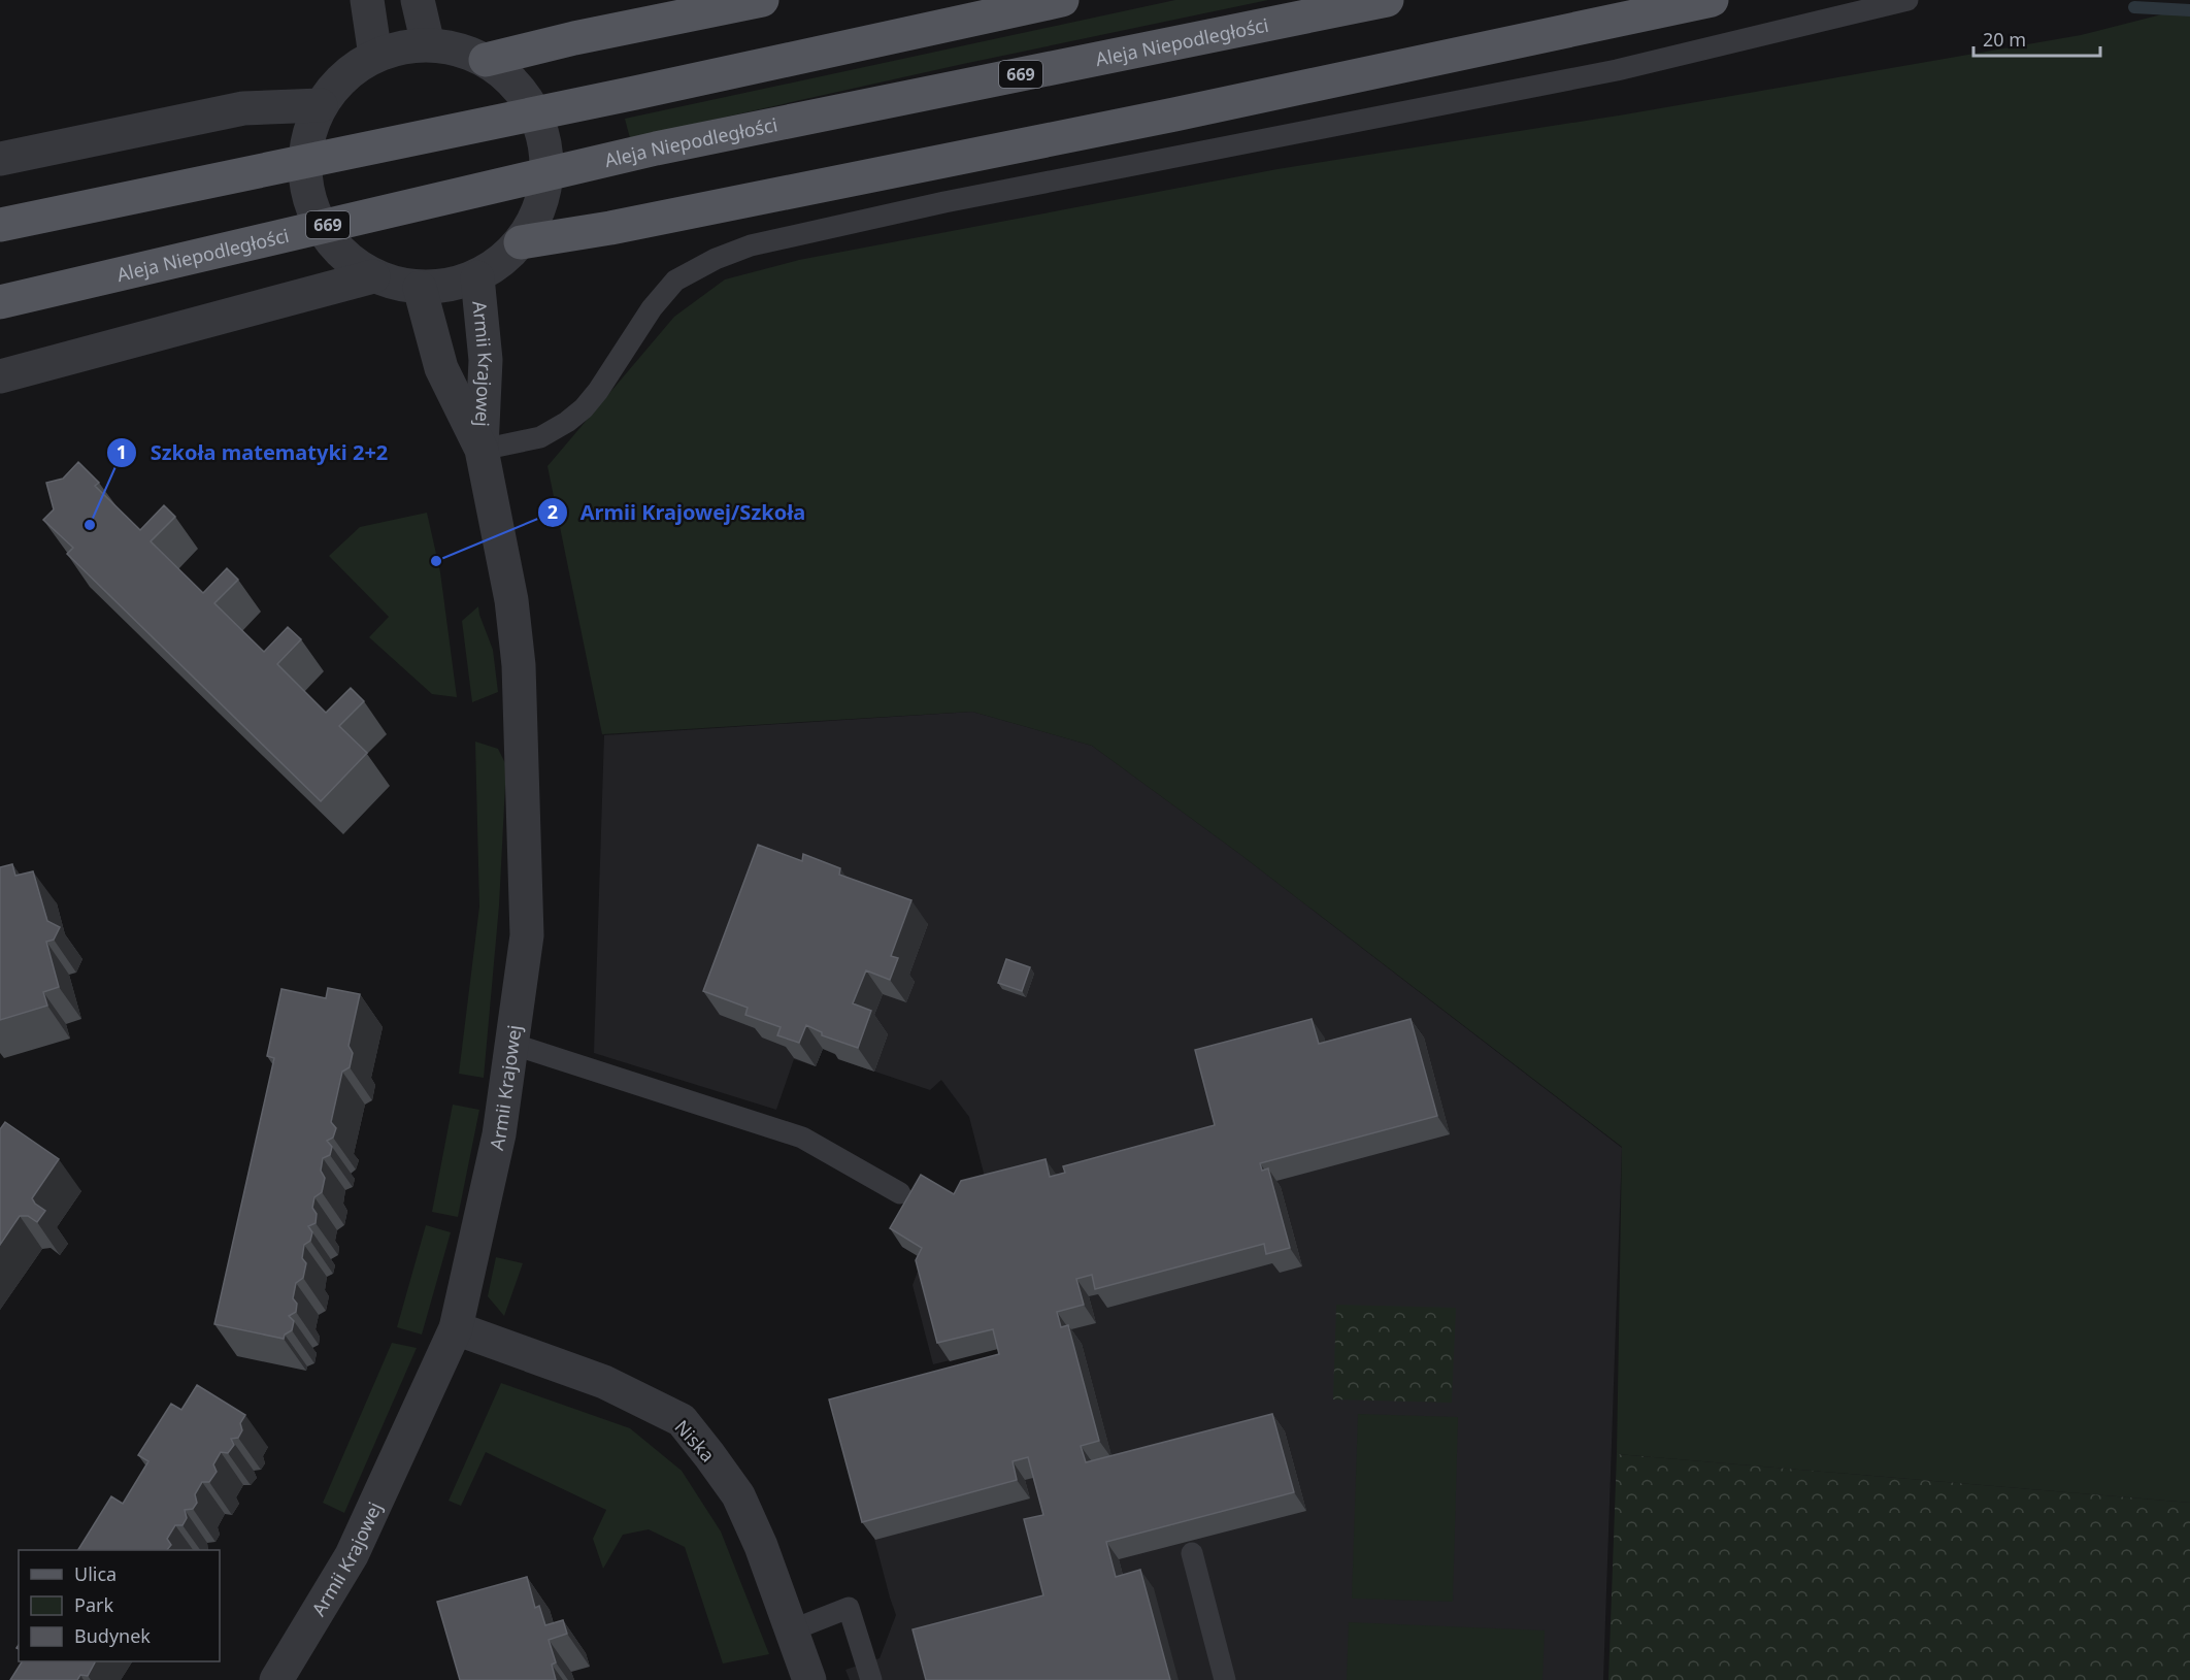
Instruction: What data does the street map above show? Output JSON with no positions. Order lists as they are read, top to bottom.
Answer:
{
  "streets": {
    "main road": ["Aleja Niepodległości", "669"],
    "street": ["Armii Krajowej", "Niska"]
  },
  "crossings": [
    ["Armii Krajowej", "Niska"]
  ],
  "places": ["Szkoła matematyki 2+2", "Armii Krajowej/Szkoła"],
  "legend": ["Ulica", "Park", "Budynek"],
  "scale_bar": "20 m"
}
